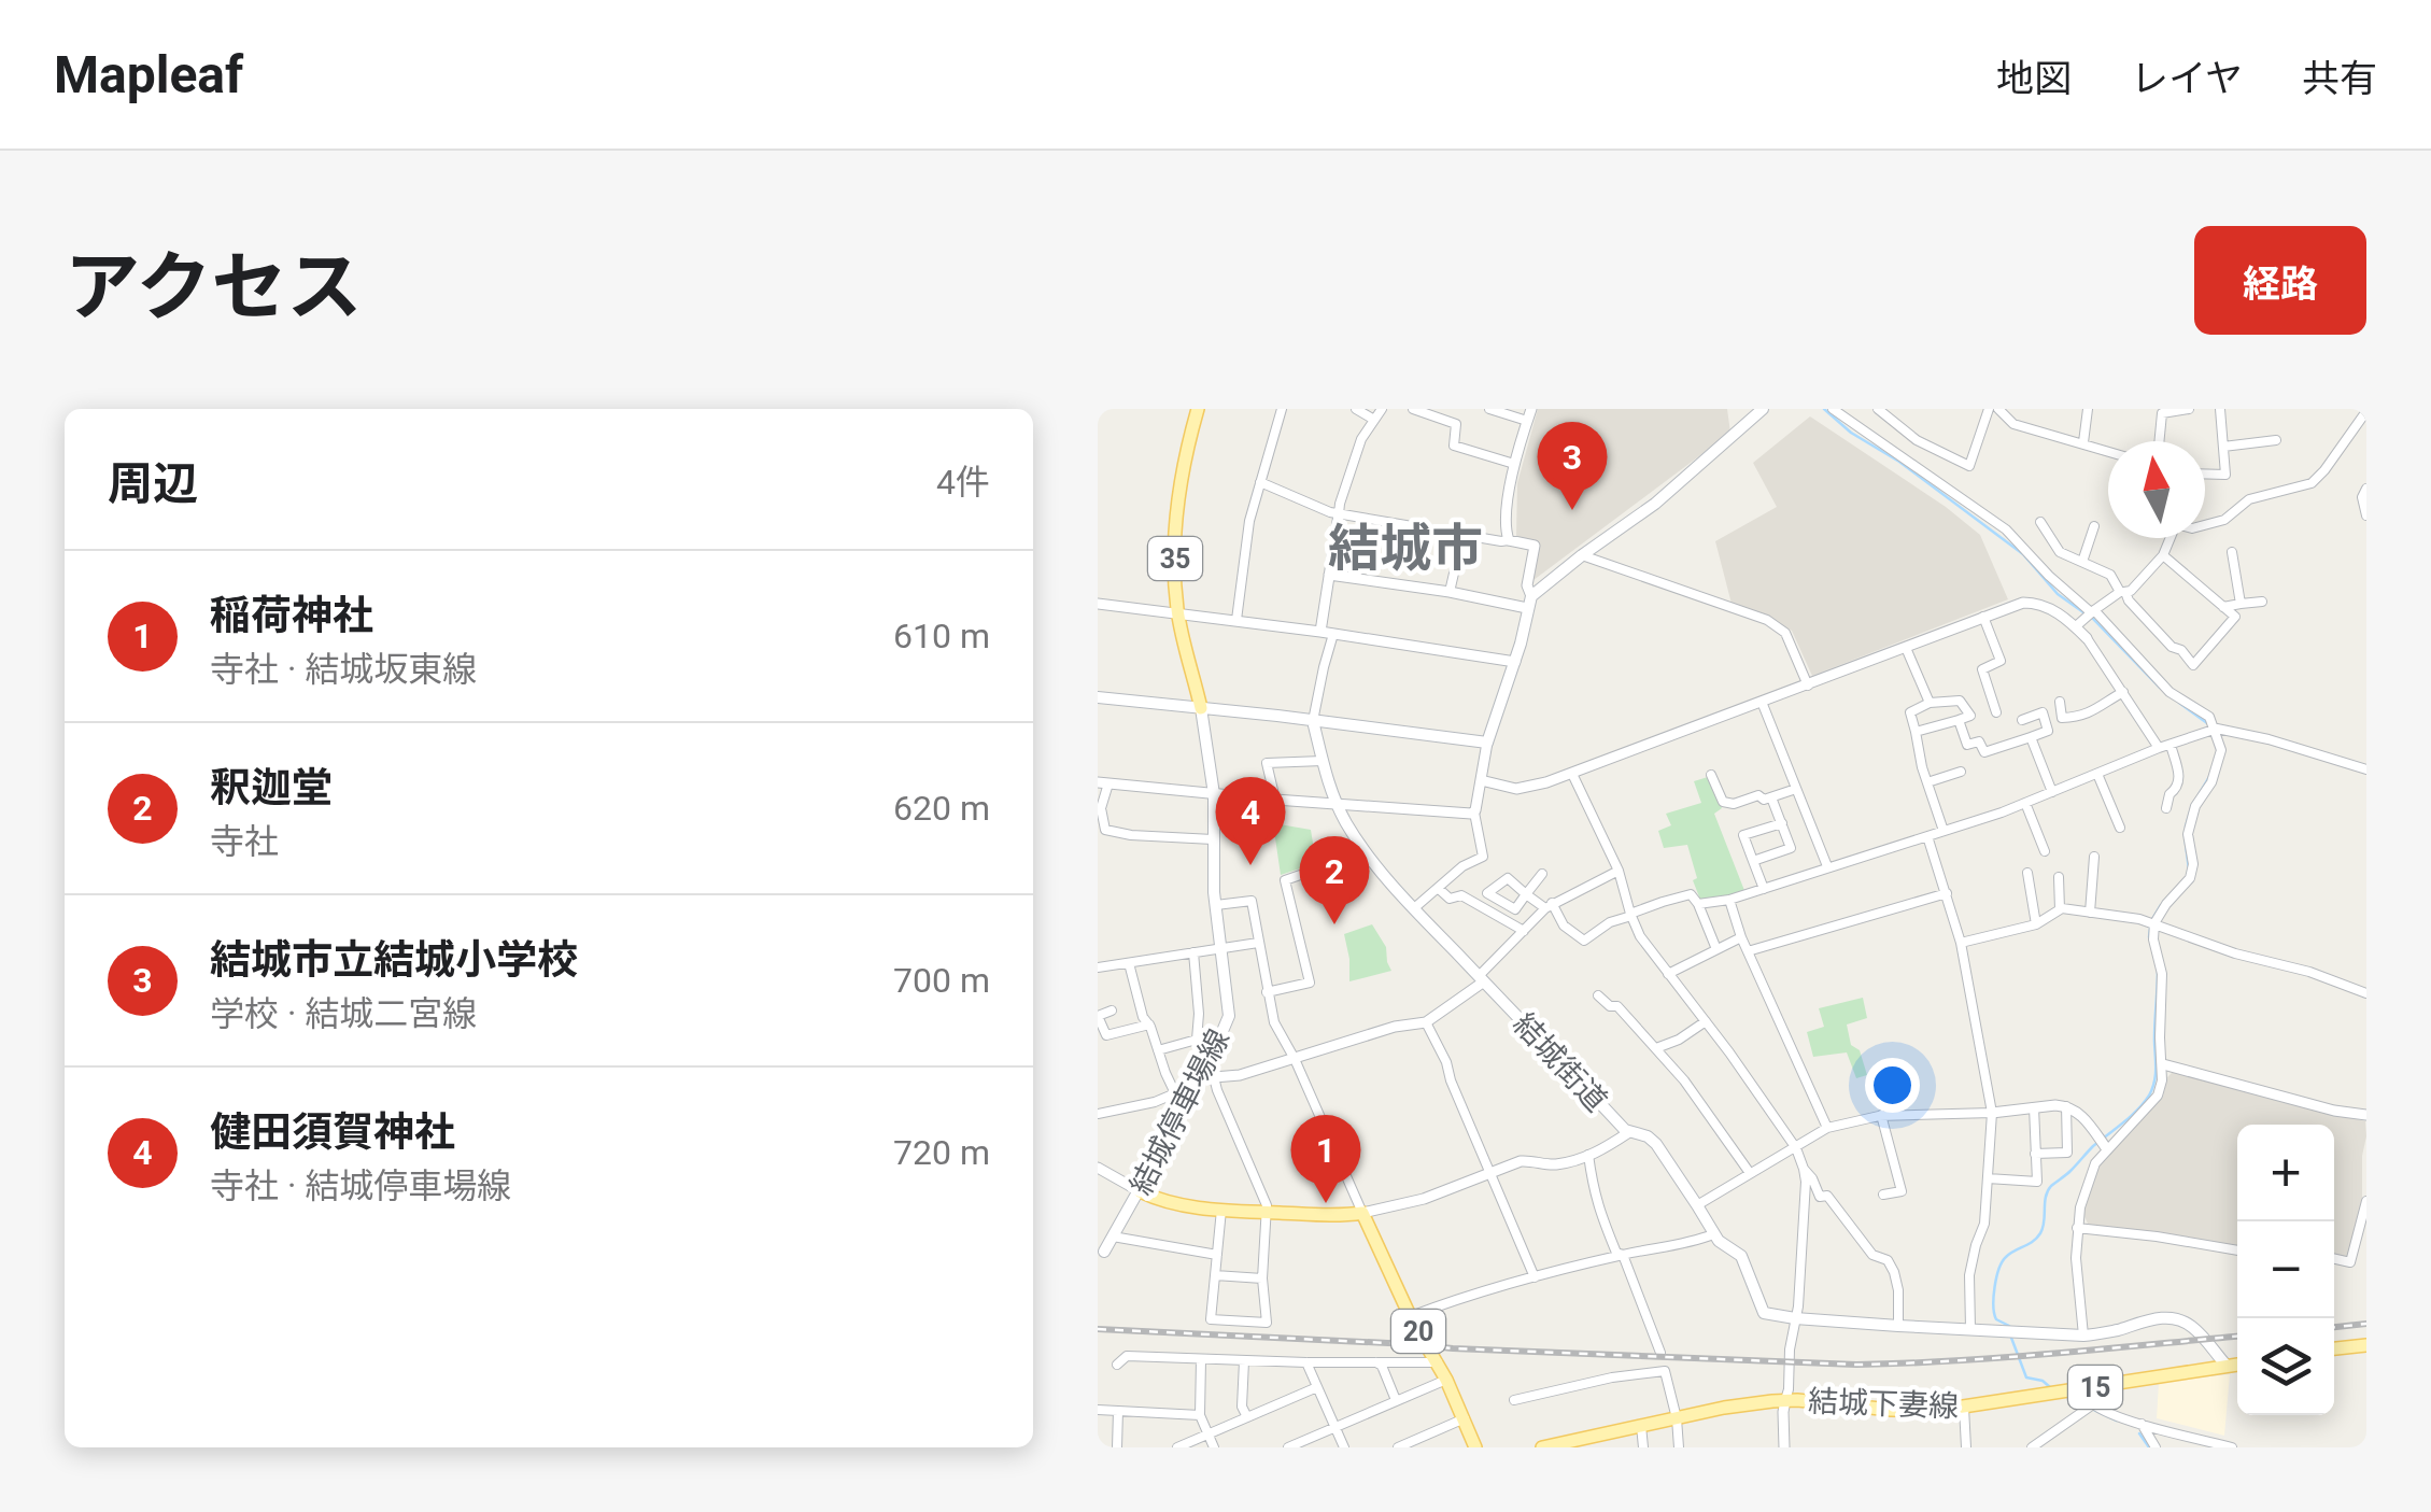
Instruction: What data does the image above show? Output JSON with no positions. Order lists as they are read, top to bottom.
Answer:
{
  "streets": {
    "main road": [
      "35",
      "結城街道",
      "結城停車場線",
      "20",
      "15",
      "結城下妻線"
    ]
  },
  "crossings": [
    ["35", "結城停車場線"],
    ["15", "結城下妻線"]
  ],
  "districts": ["結城市"],
  "north": "top",
  "page": {
    "header": "Mapleaf",
    "nav": ["地図", "レイヤ", "共有"],
    "title": "アクセス",
    "buttons": "経路",
    "heading": ["周辺", "4件"],
    "pins": [
      "3",
      "4",
      "2",
      "1"
    ],
    "list": [
      {
        "mark": "1",
        "name": "稲荷神社",
        "note": "寺社 · 結城坂東線",
        "value": "610 m"
      },
      {
        "mark": "2",
        "name": "釈迦堂",
        "note": "寺社",
        "value": "620 m"
      },
      {
        "mark": "3",
        "name": "結城市立結城小学校",
        "note": "学校 · 結城二宮線",
        "value": "700 m"
      },
      {
        "mark": "4",
        "name": "健田須賀神社",
        "note": "寺社 · 結城停車場線",
        "value": "720 m"
      }
    ],
    "map_buttons": ["+", "−"]
  }
}
